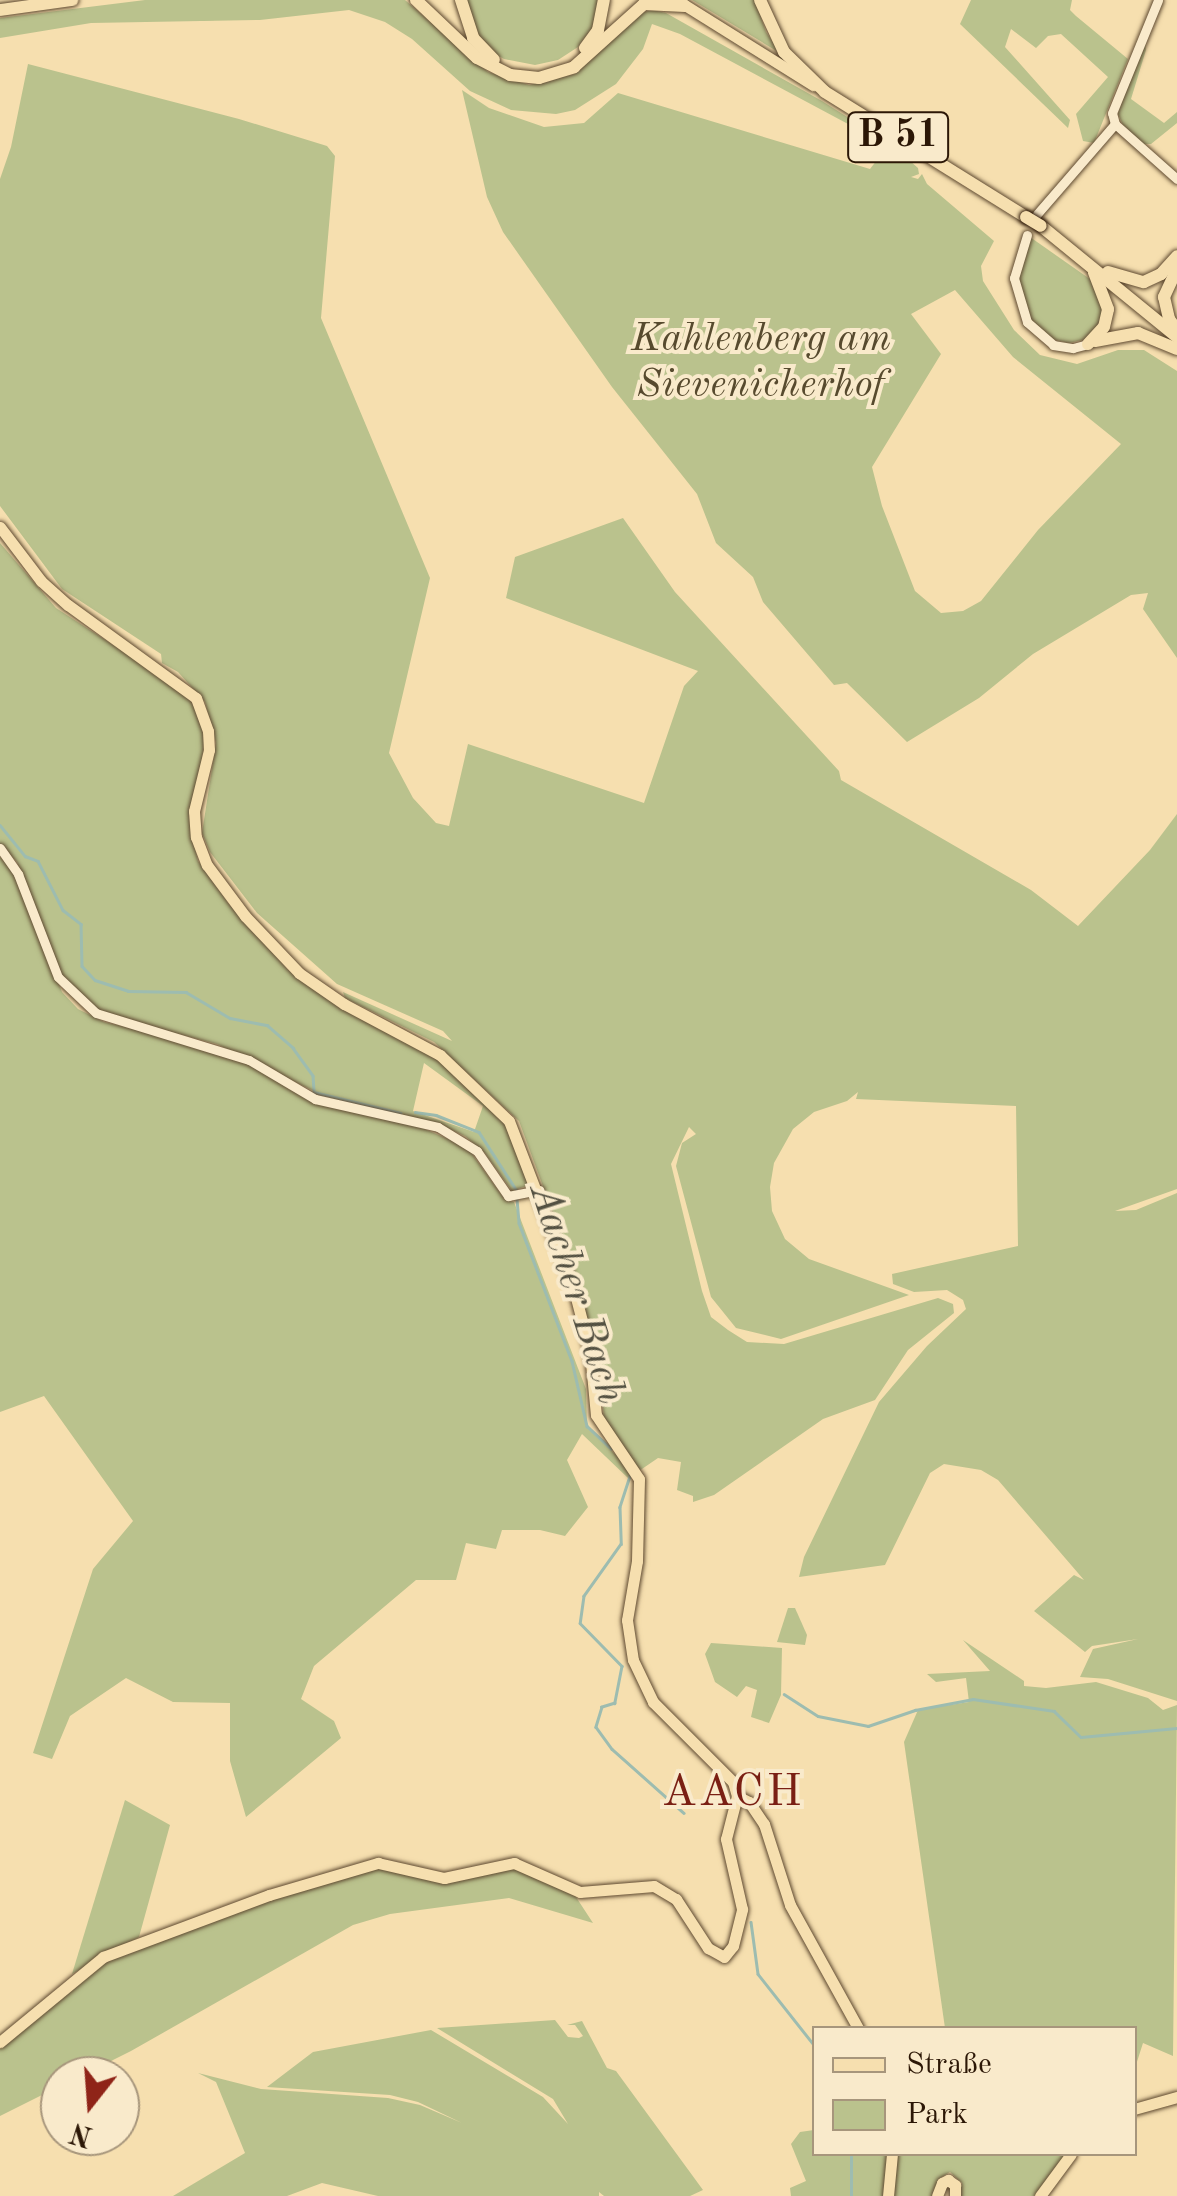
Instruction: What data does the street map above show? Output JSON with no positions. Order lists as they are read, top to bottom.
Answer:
{
  "streets": {
    "highway": ["B 51"]
  },
  "districts": ["AACH"],
  "water": ["Aacher Bach"],
  "parks": ["Kahlenberg am Sievenicherhof"],
  "legend": ["Straße", "Park"],
  "north": "bottom"
}
